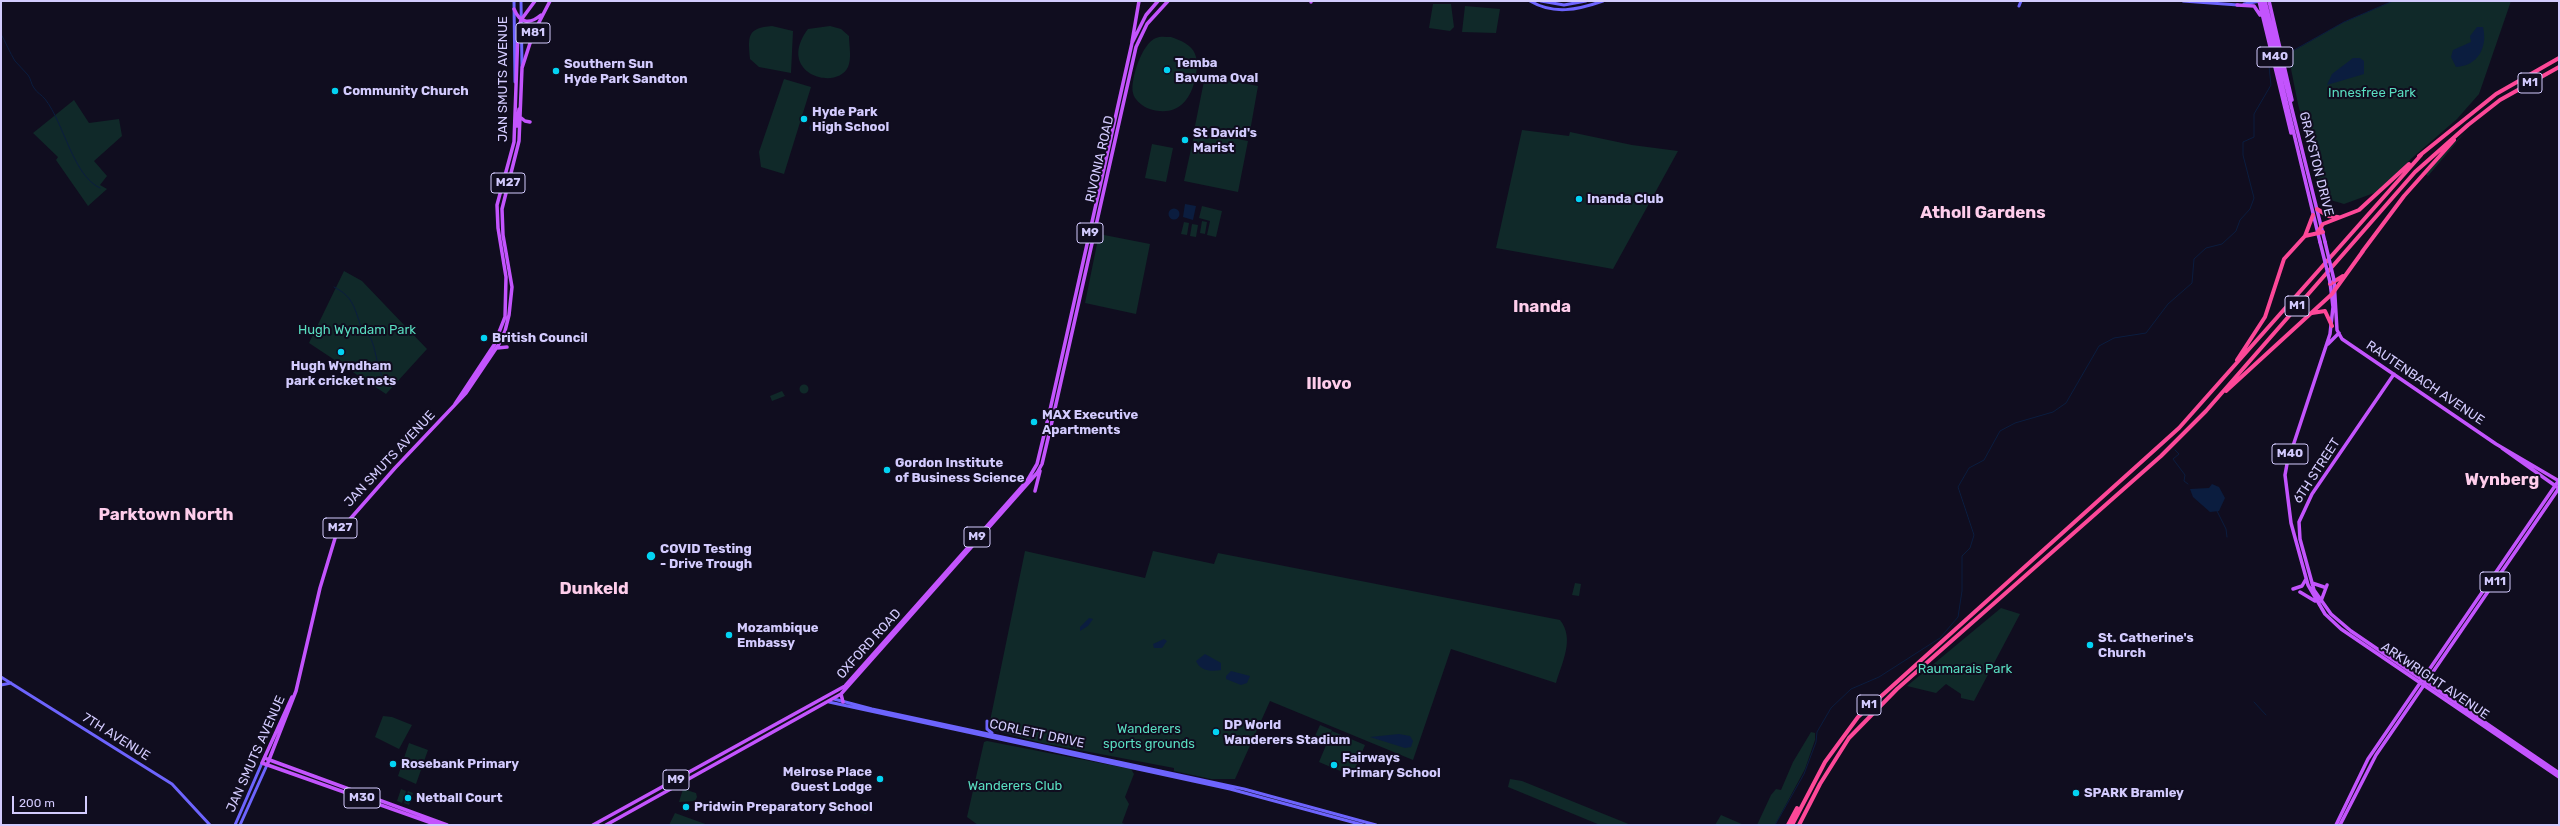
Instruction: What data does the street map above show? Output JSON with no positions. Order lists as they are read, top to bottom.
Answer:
{
  "streets": {
    "highway": ["M1"],
    "main road": [
      "M81",
      "M40",
      "JAN SMUTS AVENUE",
      "RIVONIA ROAD",
      "GRAYSTON DRIVE",
      "M27",
      "M9",
      "RAUTENBACH AVENUE",
      "6TH STREET",
      "M11",
      "OXFORD ROAD",
      "ARKWRIGHT AVENUE",
      "CORLETT DRIVE",
      "7TH AVENUE",
      "M30"
    ]
  },
  "crossings": [
    ["M81", "JAN SMUTS AVENUE"],
    ["M40", "GRAYSTON DRIVE"],
    ["M40", "6TH STREET"],
    ["M40", "ARKWRIGHT AVENUE"],
    ["JAN SMUTS AVENUE", "M30"],
    ["RIVONIA ROAD", "OXFORD ROAD"],
    ["GRAYSTON DRIVE", "RAUTENBACH AVENUE"],
    ["RAUTENBACH AVENUE", "6TH STREET"],
    ["6TH STREET", "ARKWRIGHT AVENUE"],
    ["M11", "ARKWRIGHT AVENUE"],
    ["OXFORD ROAD", "CORLETT DRIVE"]
  ],
  "districts": [
    "Atholl Gardens",
    "Inanda",
    "Illovo",
    "Wynberg",
    "Parktown North",
    "Dunkeld"
  ],
  "parks": [
    "Innesfree Park",
    "Hugh Wyndam Park",
    "Raumarais Park",
    "Wanderers sports grounds",
    "Wanderers Club"
  ],
  "places": [
    "Temba Bavuma Oval",
    "Southern Sun Hyde Park Sandton",
    "Community Church",
    "Hyde Park High School",
    "St David's Marist",
    "Inanda Club",
    "British Council",
    "Hugh Wyndham park cricket nets",
    "MAX Executive Apartments",
    "Gordon Institute of Business Science",
    "COVID Testing - Drive Trough",
    "Mozambique Embassy",
    "St. Catherine's Church",
    "DP World Wanderers Stadium",
    "Rosebank Primary",
    "Fairways Primary School",
    "Melrose Place Guest Lodge",
    "SPARK Bramley",
    "Netball Court",
    "Pridwin Preparatory School"
  ],
  "scale_bar": "200 m"
}
